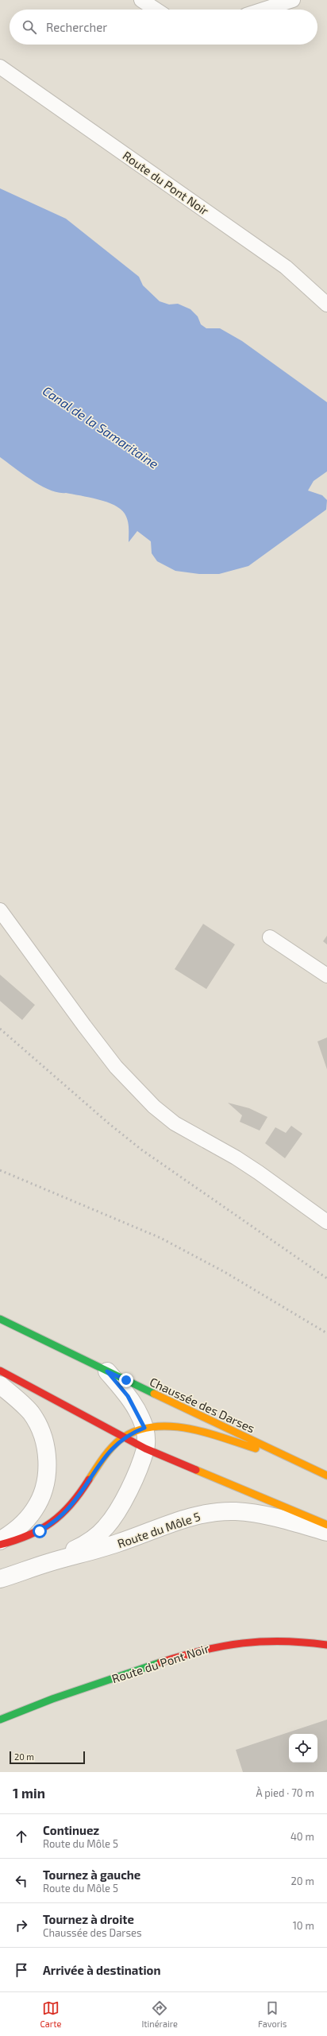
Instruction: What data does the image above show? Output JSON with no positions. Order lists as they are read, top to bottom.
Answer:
{
  "streets": {
    "main road": ["Route du Pont Noir", "Chaussée des Darses"],
    "street": ["Route du Môle 5"]
  },
  "crossings": [
    ["Chaussée des Darses", "Route du Môle 5"]
  ],
  "water": ["Canal de la Samaritaine"],
  "scale_bar": "20 m",
  "page": {
    "search": "Rechercher",
    "scale": "20 m",
    "heading": ["1 min", "À pied · 70 m"],
    "list": [
      ["Continuez", "Route du Môle 5", "40 m"],
      ["Tournez à gauche", "Route du Môle 5", "20 m"],
      ["Tournez à droite", "Chaussée des Darses", "10 m"],
      "Arrivée à destination"
    ],
    "nav": ["Carte", "Itinéraire", "Favoris"]
  }
}
